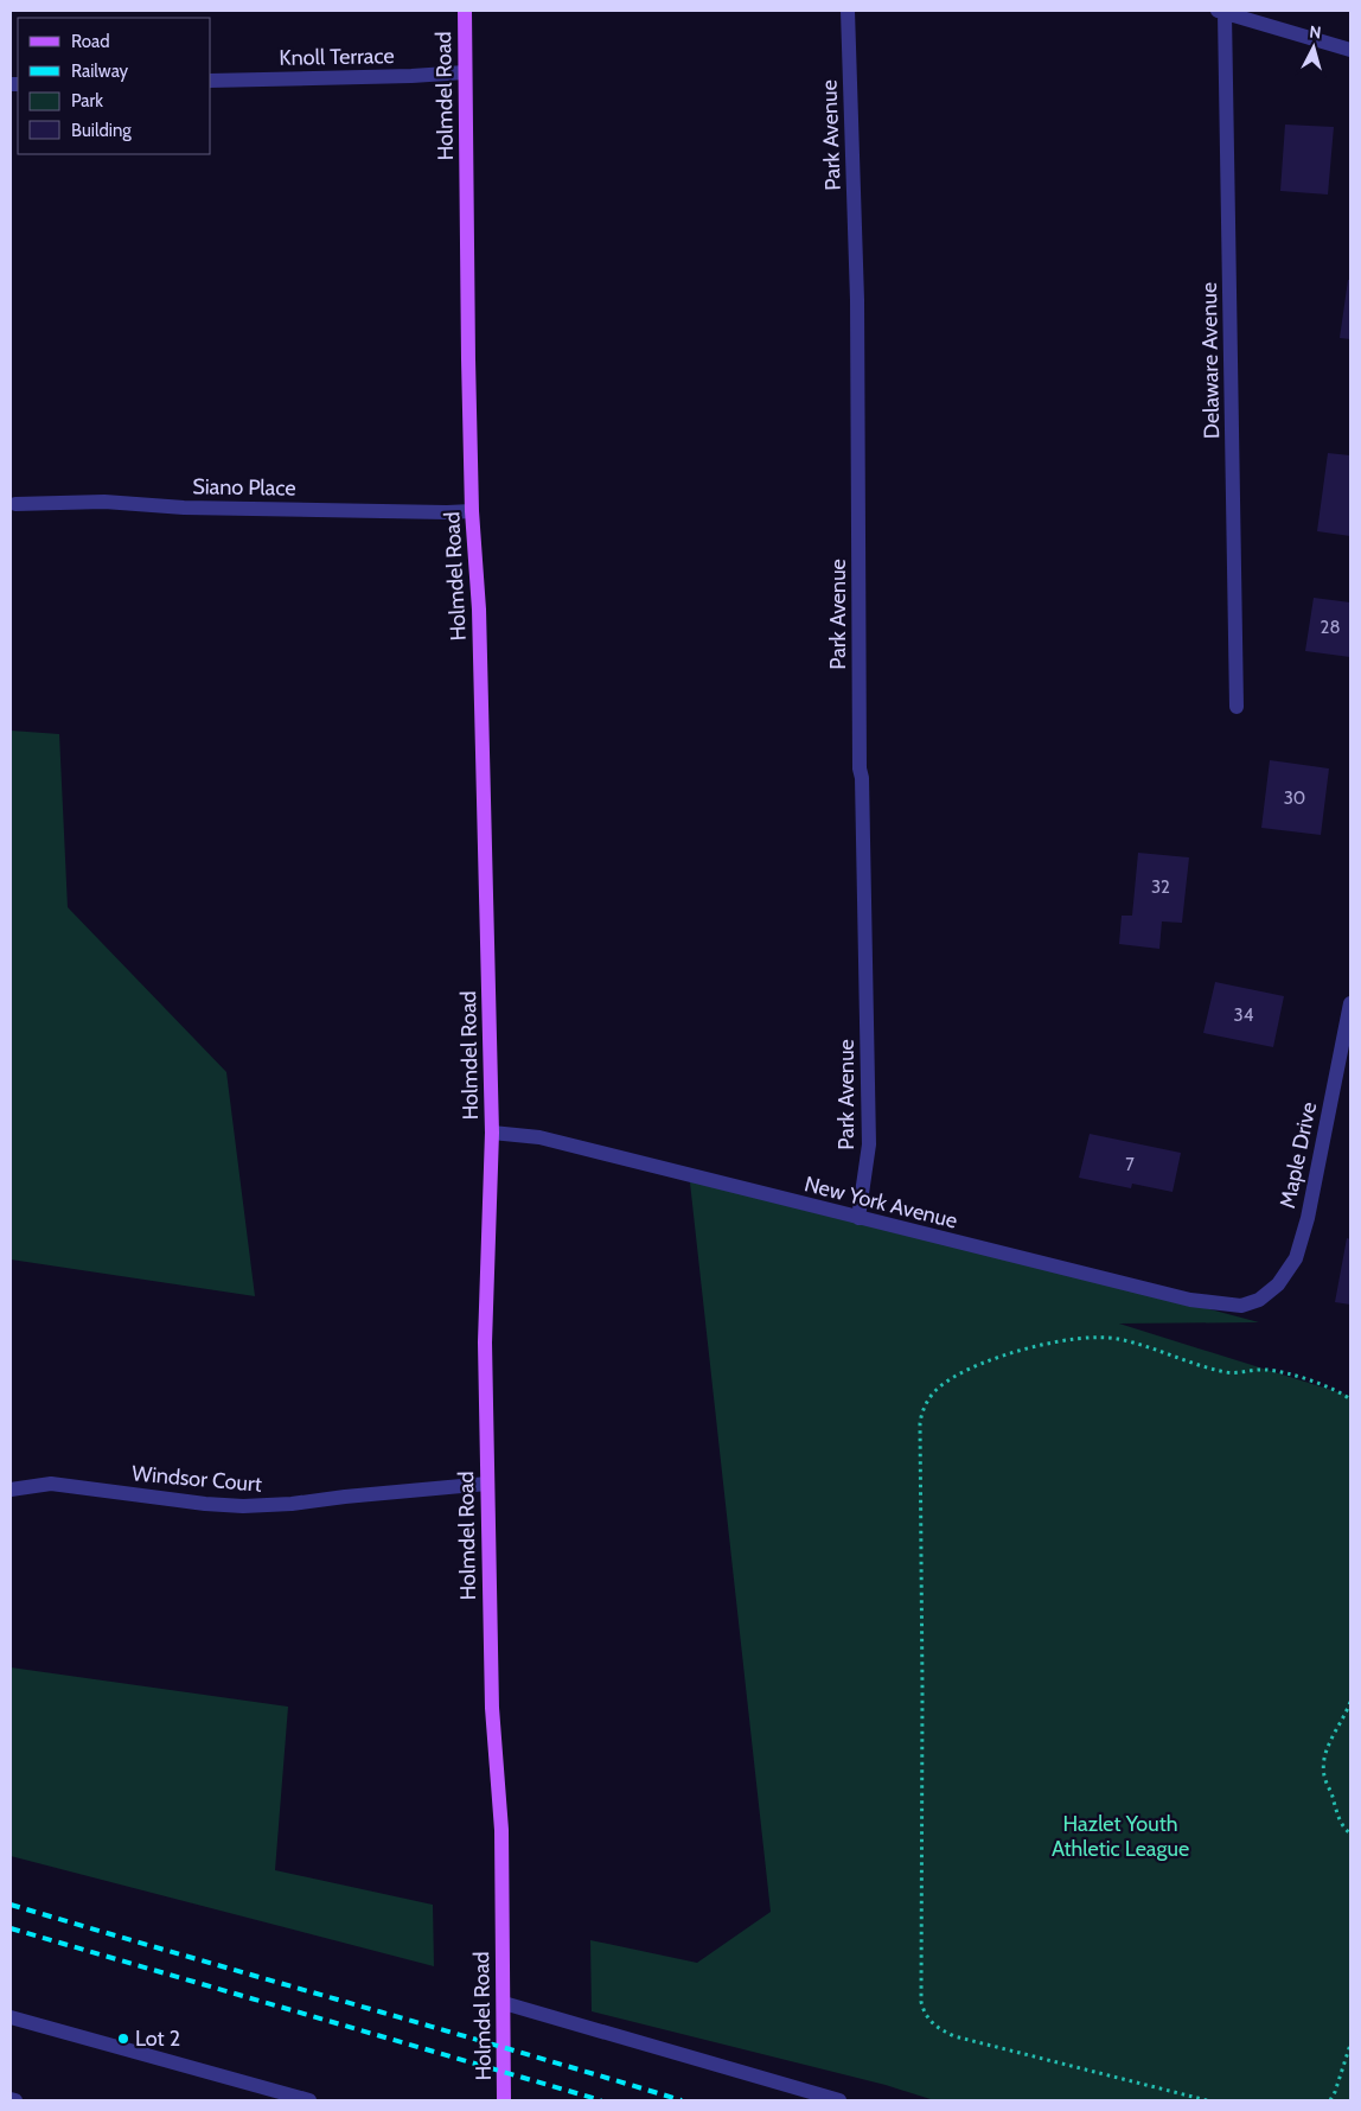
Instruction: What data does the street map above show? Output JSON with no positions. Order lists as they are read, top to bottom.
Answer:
{
  "streets": {
    "main road": ["Holmdel Road"],
    "street": [
      "Knoll Terrace",
      "Park Avenue",
      "Delaware Avenue",
      "Siano Place",
      "Maple Drive",
      "New York Avenue",
      "Windsor Court"
    ]
  },
  "crossings": [
    ["Knoll Terrace", "Holmdel Road"],
    ["Holmdel Road", "Siano Place"],
    ["Holmdel Road", "New York Avenue"],
    ["Holmdel Road", "Windsor Court"],
    ["Park Avenue", "New York Avenue"],
    ["Maple Drive", "New York Avenue"]
  ],
  "parks": ["Hazlet Youth Athletic League"],
  "places": ["Lot 2"],
  "house_numbers": [
    "28",
    "30",
    "32",
    "34",
    "7"
  ],
  "legend": [
    "Road",
    "Railway",
    "Park",
    "Building"
  ],
  "north": "top"
}
